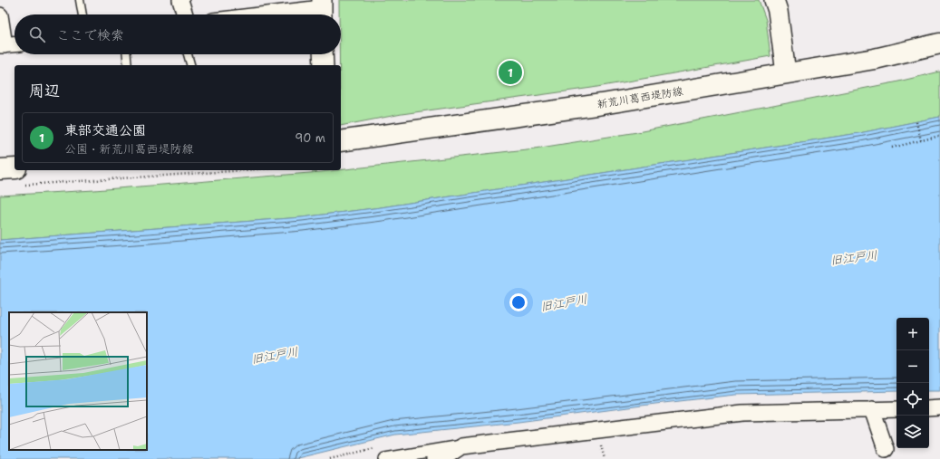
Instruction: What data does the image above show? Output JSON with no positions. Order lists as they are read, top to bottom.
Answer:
{
  "streets": {
    "main road": ["新荒川葛西堤防線"]
  },
  "water": ["旧江戸川"],
  "page": {
    "search": "ここで検索",
    "pins": "1",
    "heading": "周辺",
    "list": [
      {
        "mark": "1",
        "name": "東部交通公園",
        "note": "公園 · 新荒川葛西堤防線",
        "value": "90 m"
      }
    ],
    "map_buttons": ["+", "−"]
  }
}
